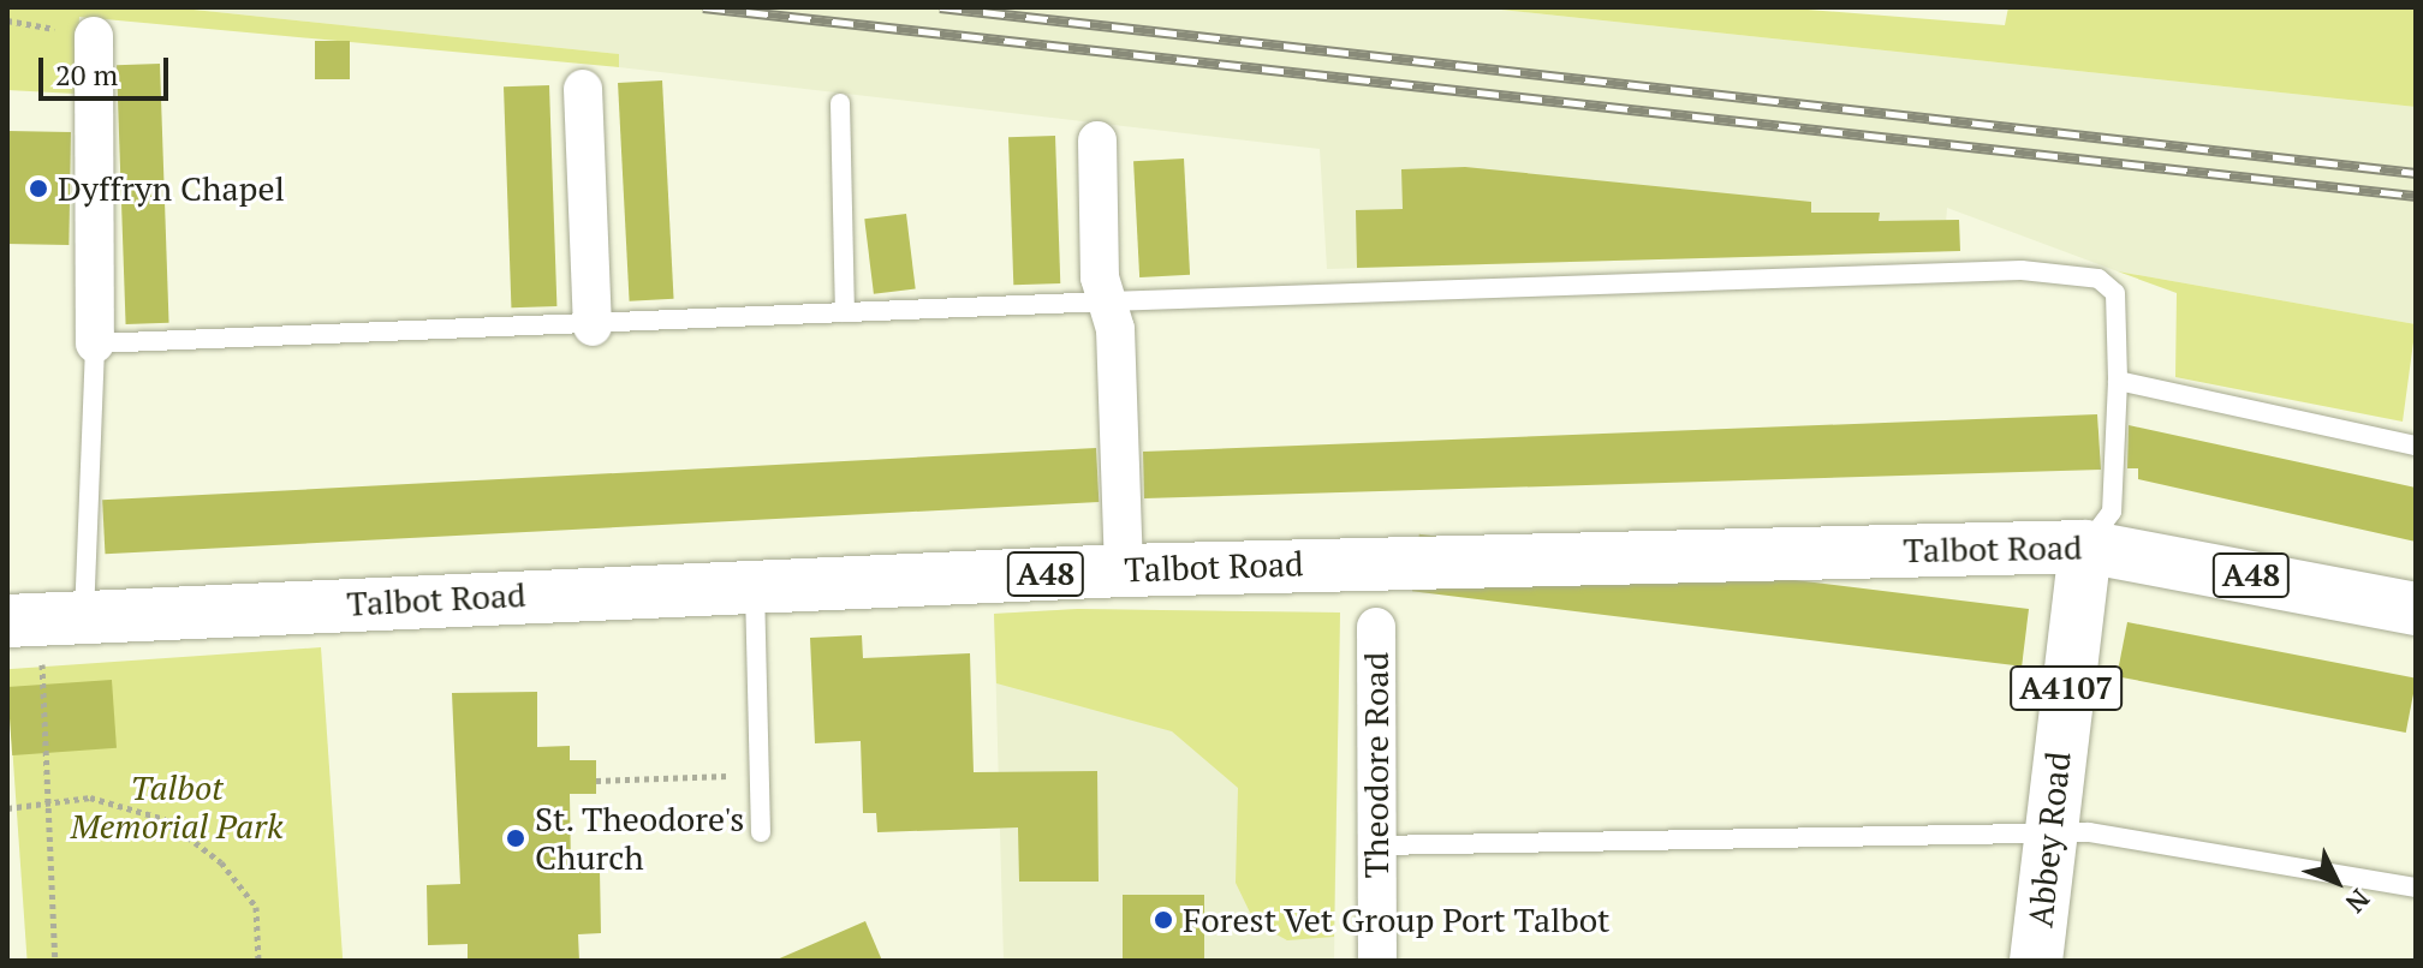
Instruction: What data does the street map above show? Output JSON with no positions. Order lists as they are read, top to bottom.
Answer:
{
  "streets": {
    "main road": [
      "Talbot Road",
      "A48",
      "A4107",
      "Abbey Road"
    ],
    "street": ["Theodore Road"]
  },
  "crossings": [
    ["Talbot Road", "Abbey Road"]
  ],
  "parks": ["Talbot Memorial Park"],
  "places": ["Dyffryn Chapel", "St. Theodore's Church", "Forest Vet Group Port Talbot"],
  "scale_bar": "20 m",
  "north": "bottom right"
}
